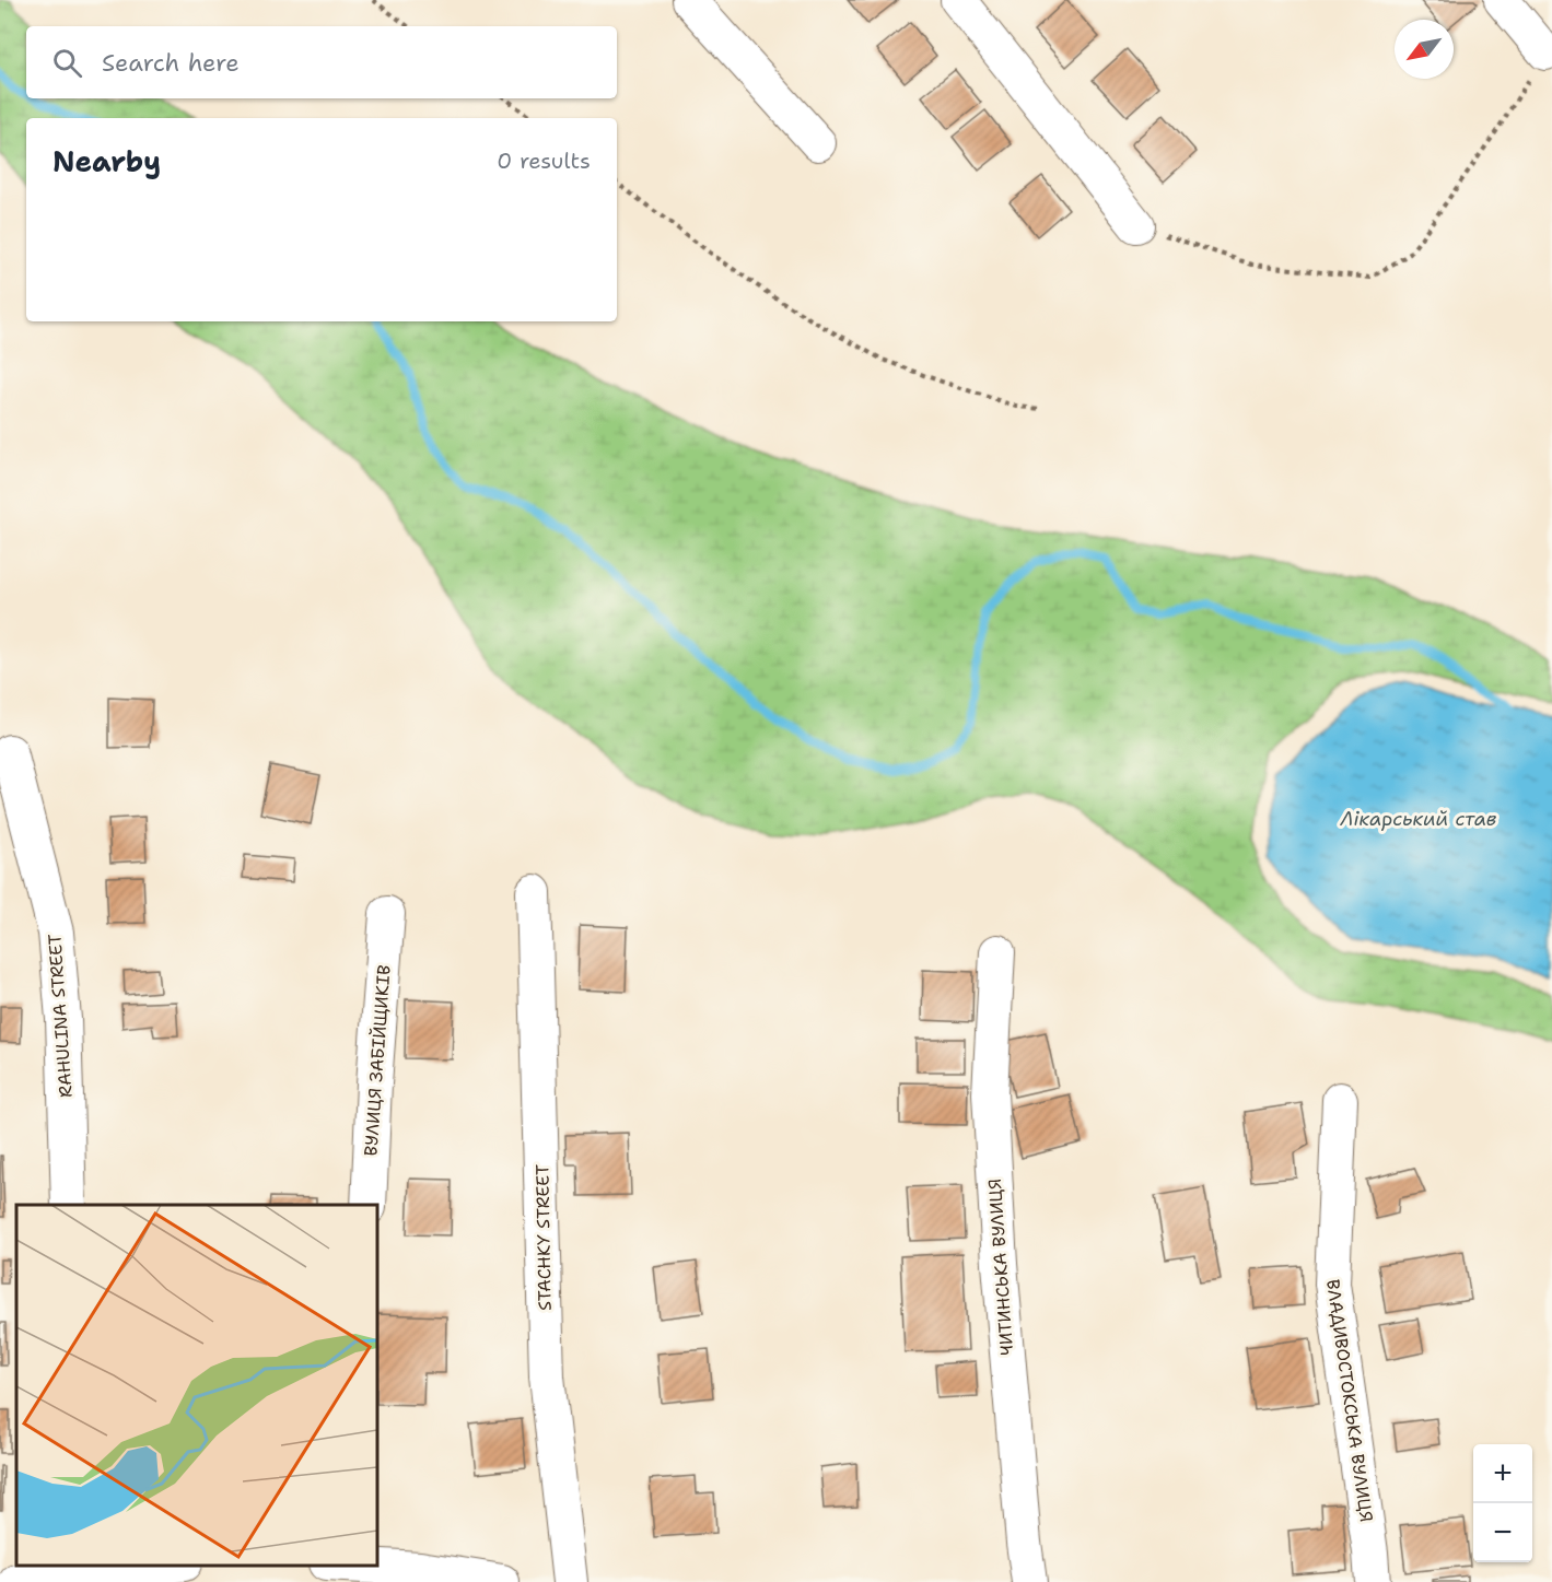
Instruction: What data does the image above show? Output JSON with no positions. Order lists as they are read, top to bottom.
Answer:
{
  "streets": {
    "street": [
      "RAHULINA STREET",
      "ВУЛИЦЯ ЗАБІЙЩИКІВ",
      "STACHKY STREET",
      "ЧИТИНСЬКА ВУЛИЦЯ",
      "ВЛАДИВОСТОКСЬКА ВУЛИЦЯ"
    ]
  },
  "water": ["Лікарський став"],
  "north": "bottom left",
  "page": {
    "search": "Search here",
    "heading": ["Nearby", "0 results"],
    "map_buttons": ["+", "−"]
  }
}
